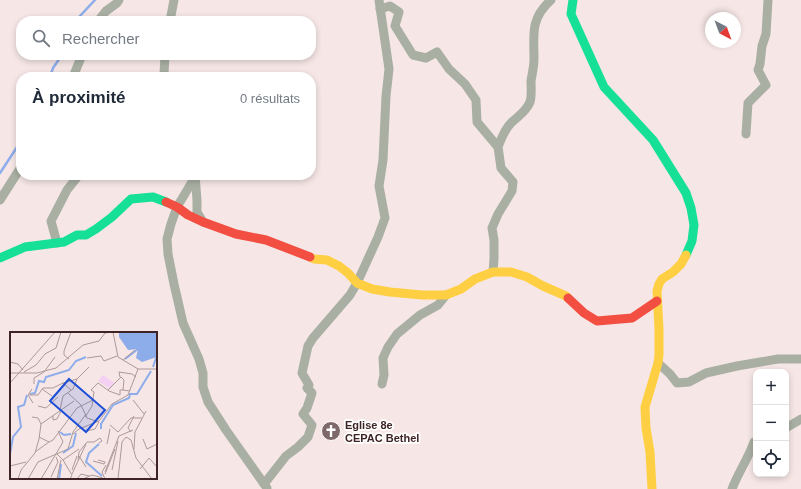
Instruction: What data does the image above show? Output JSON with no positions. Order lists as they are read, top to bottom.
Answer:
{
  "places": {
    "church": ["Eglise 8e CEPAC Bethel"]
  },
  "north": "bottom right",
  "page": {
    "search": "Rechercher",
    "heading": ["À proximité", "0 résultats"],
    "map_buttons": ["+", "−"]
  }
}
